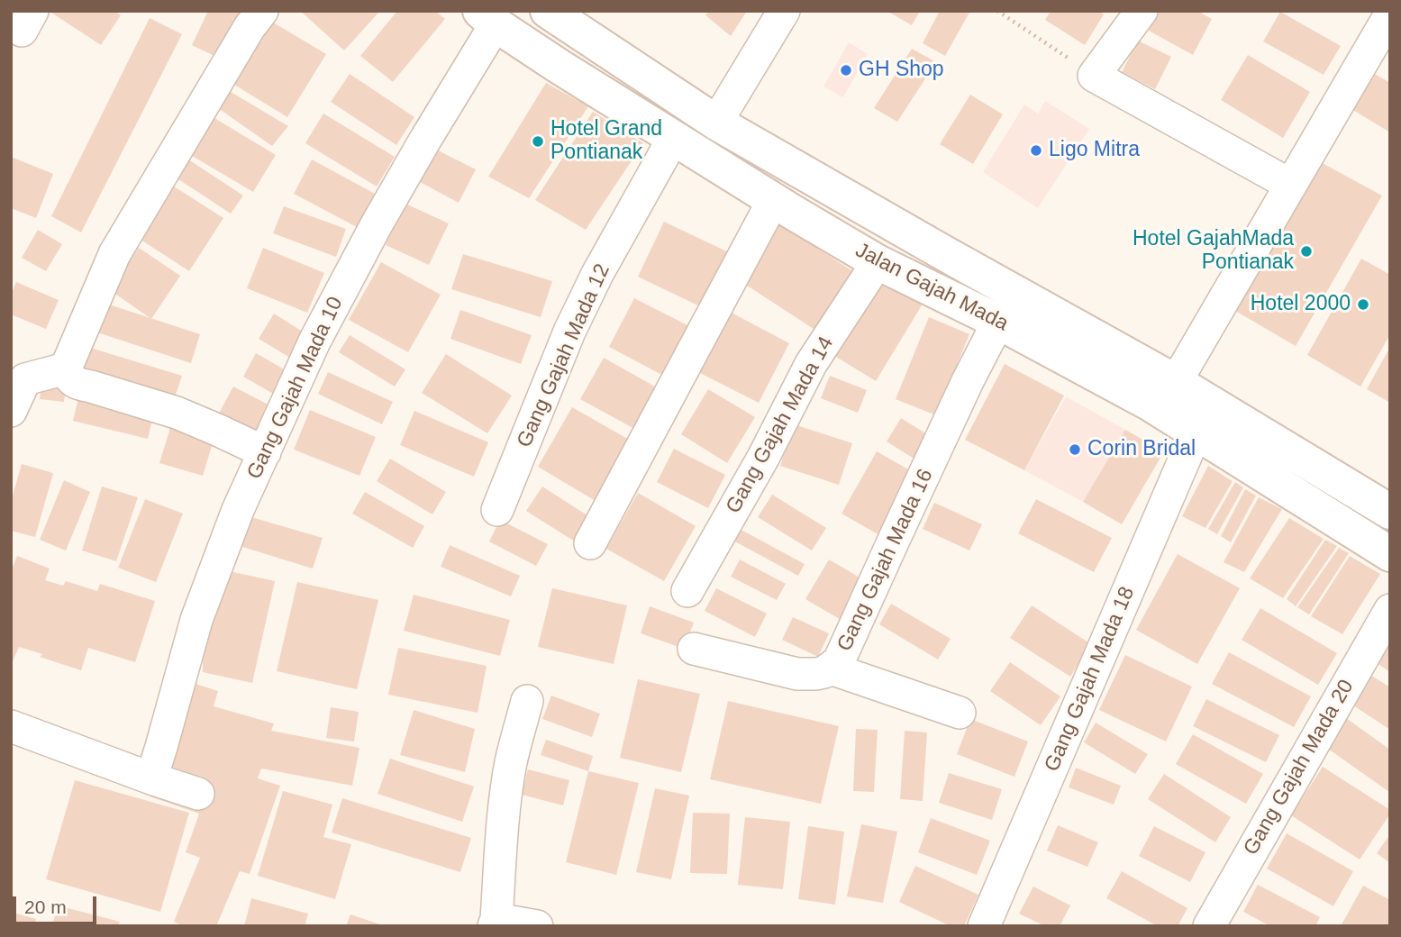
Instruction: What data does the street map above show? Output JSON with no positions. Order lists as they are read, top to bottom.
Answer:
{
  "streets": {
    "street": [
      "Jalan Gajah Mada",
      "Gang Gajah Mada 12",
      "Gang Gajah Mada 10",
      "Gang Gajah Mada 14",
      "Gang Gajah Mada 16",
      "Gang Gajah Mada 18",
      "Gang Gajah Mada 20"
    ]
  },
  "crossings": [
    ["Jalan Gajah Mada", "Gang Gajah Mada 12"],
    ["Jalan Gajah Mada", "Gang Gajah Mada 10"],
    ["Jalan Gajah Mada", "Gang Gajah Mada 14"],
    ["Jalan Gajah Mada", "Gang Gajah Mada 16"],
    ["Jalan Gajah Mada", "Gang Gajah Mada 18"]
  ],
  "places": [
    "GH Shop",
    "Hotel Grand Pontianak",
    "Ligo Mitra",
    "Hotel GajahMada Pontianak",
    "Hotel 2000",
    "Corin Bridal"
  ],
  "scale_bar": "20 m"
}
